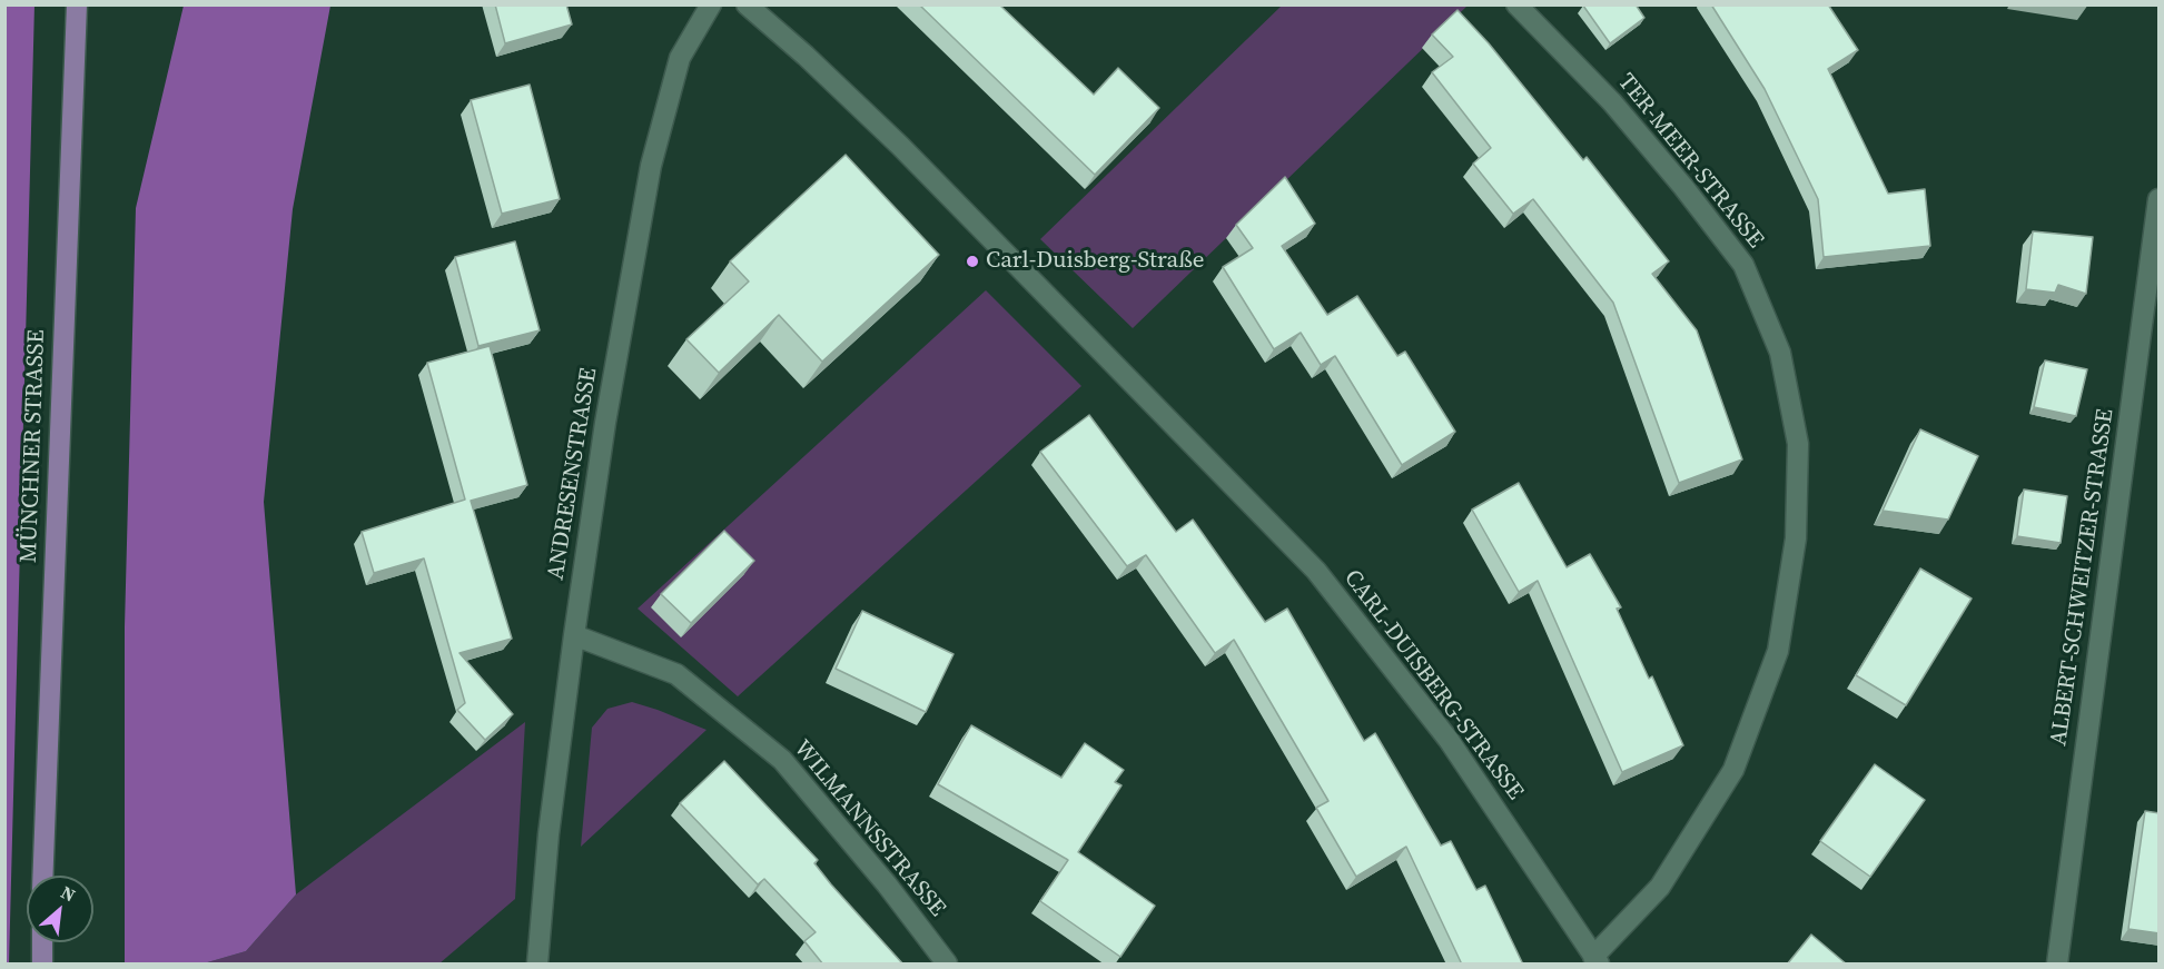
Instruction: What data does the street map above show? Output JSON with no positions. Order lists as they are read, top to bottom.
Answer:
{
  "streets": {
    "main road": ["MÜNCHNER STRASSE"],
    "street": [
      "TER-MEER-STRASSE",
      "ANDRESENSTRASSE",
      "ALBERT-SCHWEITZER-STRASSE",
      "CARL-DUISBERG-STRASSE",
      "WILMANNSSTRASSE"
    ]
  },
  "crossings": [
    ["TER-MEER-STRASSE", "CARL-DUISBERG-STRASSE"],
    ["ANDRESENSTRASSE", "WILMANNSSTRASSE"]
  ],
  "places": ["Carl-Duisberg-Straße"],
  "north": "top right"
}
